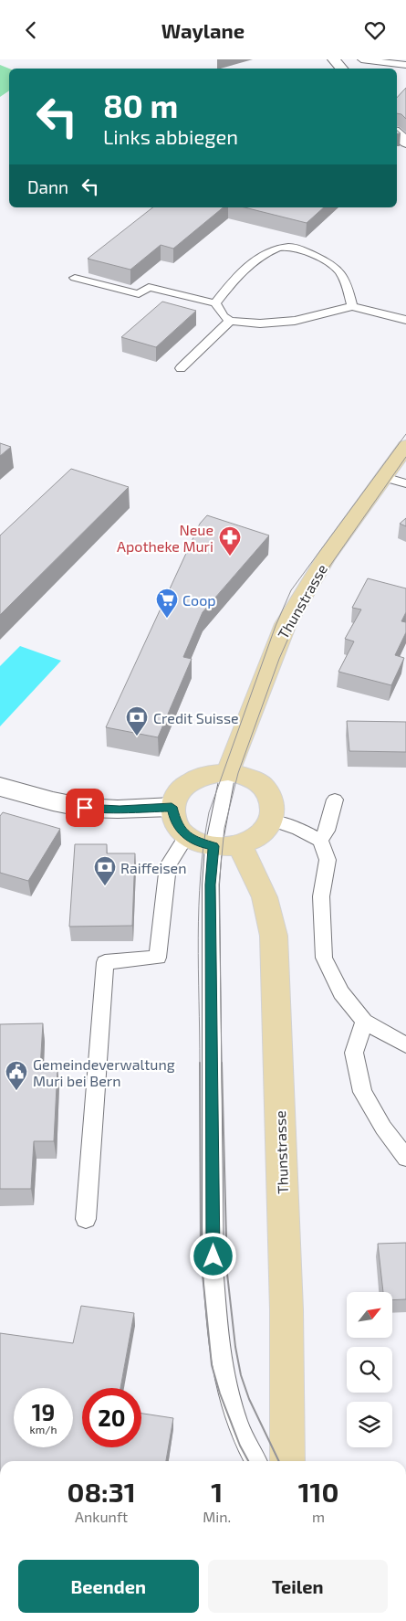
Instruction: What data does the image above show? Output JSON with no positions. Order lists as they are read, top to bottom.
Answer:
{
  "streets": {
    "main road": ["Thunstrasse"]
  },
  "places": {
    "pharmacy": ["Neue Apotheke Muri"],
    "supermarket": ["Coop"],
    "bank": ["Credit Suisse", "Raiffeisen"],
    "public building": ["Gemeindeverwaltung Muri bei Bern"]
  },
  "north": "top right",
  "page": {
    "header": "Waylane",
    "turn": ["80 m", "Links abbiegen"],
    "then": "Dann",
    "speed": "19 km/h",
    "limit": "20",
    "eta": [
      "08:31",
      "Ankunft",
      "1",
      "Min.",
      "110",
      "m"
    ],
    "buttons": ["Beenden", "Teilen"]
  }
}
